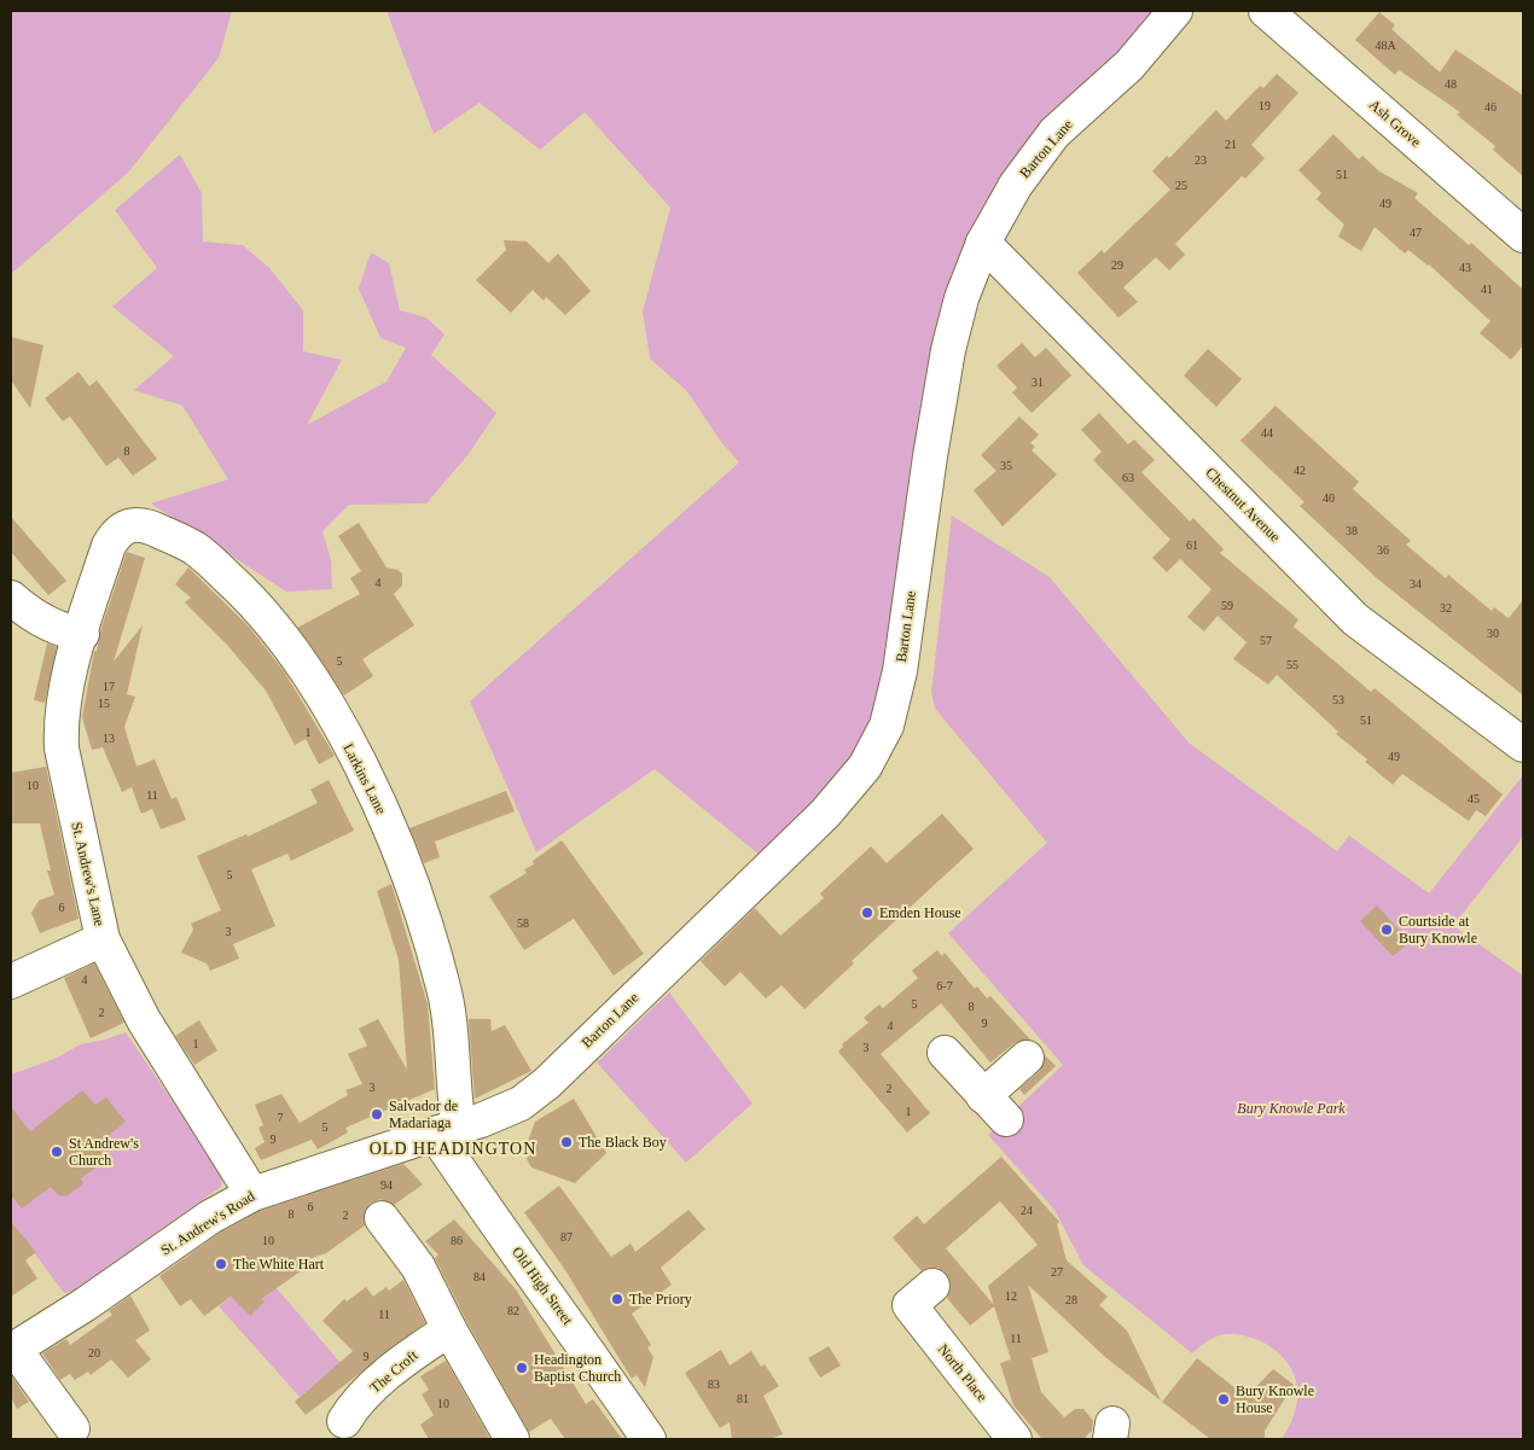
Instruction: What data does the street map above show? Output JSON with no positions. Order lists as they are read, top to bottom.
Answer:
{
  "streets": {
    "street": [
      "Ash Grove",
      "Barton Lane",
      "Chestnut Avenue",
      "Larkins Lane",
      "St. Andrew's Lane",
      "St. Andrew's Road",
      "Old High Street",
      "The Croft",
      "North Place"
    ]
  },
  "crossings": [
    ["Barton Lane", "Chestnut Avenue"],
    ["Barton Lane", "Larkins Lane"],
    ["Barton Lane", "St. Andrew's Road"],
    ["Barton Lane", "Old High Street"],
    ["Larkins Lane", "St. Andrew's Lane"],
    ["Larkins Lane", "St. Andrew's Road"],
    ["Larkins Lane", "Old High Street"],
    ["St. Andrew's Lane", "St. Andrew's Road"],
    ["St. Andrew's Road", "Old High Street"]
  ],
  "districts": ["OLD HEADINGTON"],
  "parks": ["Bury Knowle Park"],
  "places": [
    "Emden House",
    "Courtside at Bury Knowle",
    "Salvador de Madariaga",
    "The Black Boy",
    "St Andrew's Church",
    "The White Hart",
    "The Priory",
    "Headington Baptist Church",
    "Bury Knowle House"
  ],
  "house_numbers": [
    "48A",
    "48",
    "19",
    "46",
    "21",
    "23",
    "51",
    "25",
    "49",
    "47",
    "29",
    "43",
    "41",
    "31",
    "44",
    "8",
    "35",
    "42",
    "63",
    "40",
    "38",
    "61",
    "36",
    "4",
    "34",
    "59",
    "32",
    "30",
    "57",
    "5",
    "55",
    "17",
    "53",
    "15",
    "51",
    "1",
    "13",
    "49",
    "10",
    "11",
    "45",
    "5",
    "6",
    "58",
    "3",
    "4",
    "6-7",
    "5",
    "8",
    "2",
    "9",
    "4",
    "1",
    "3",
    "3",
    "2",
    "1",
    "7",
    "5",
    "9",
    "94",
    "6",
    "24",
    "8",
    "2",
    "87",
    "10",
    "86",
    "27",
    "84",
    "12",
    "28",
    "82",
    "11",
    "11",
    "20",
    "9",
    "83",
    "81",
    "10"
  ]
}
